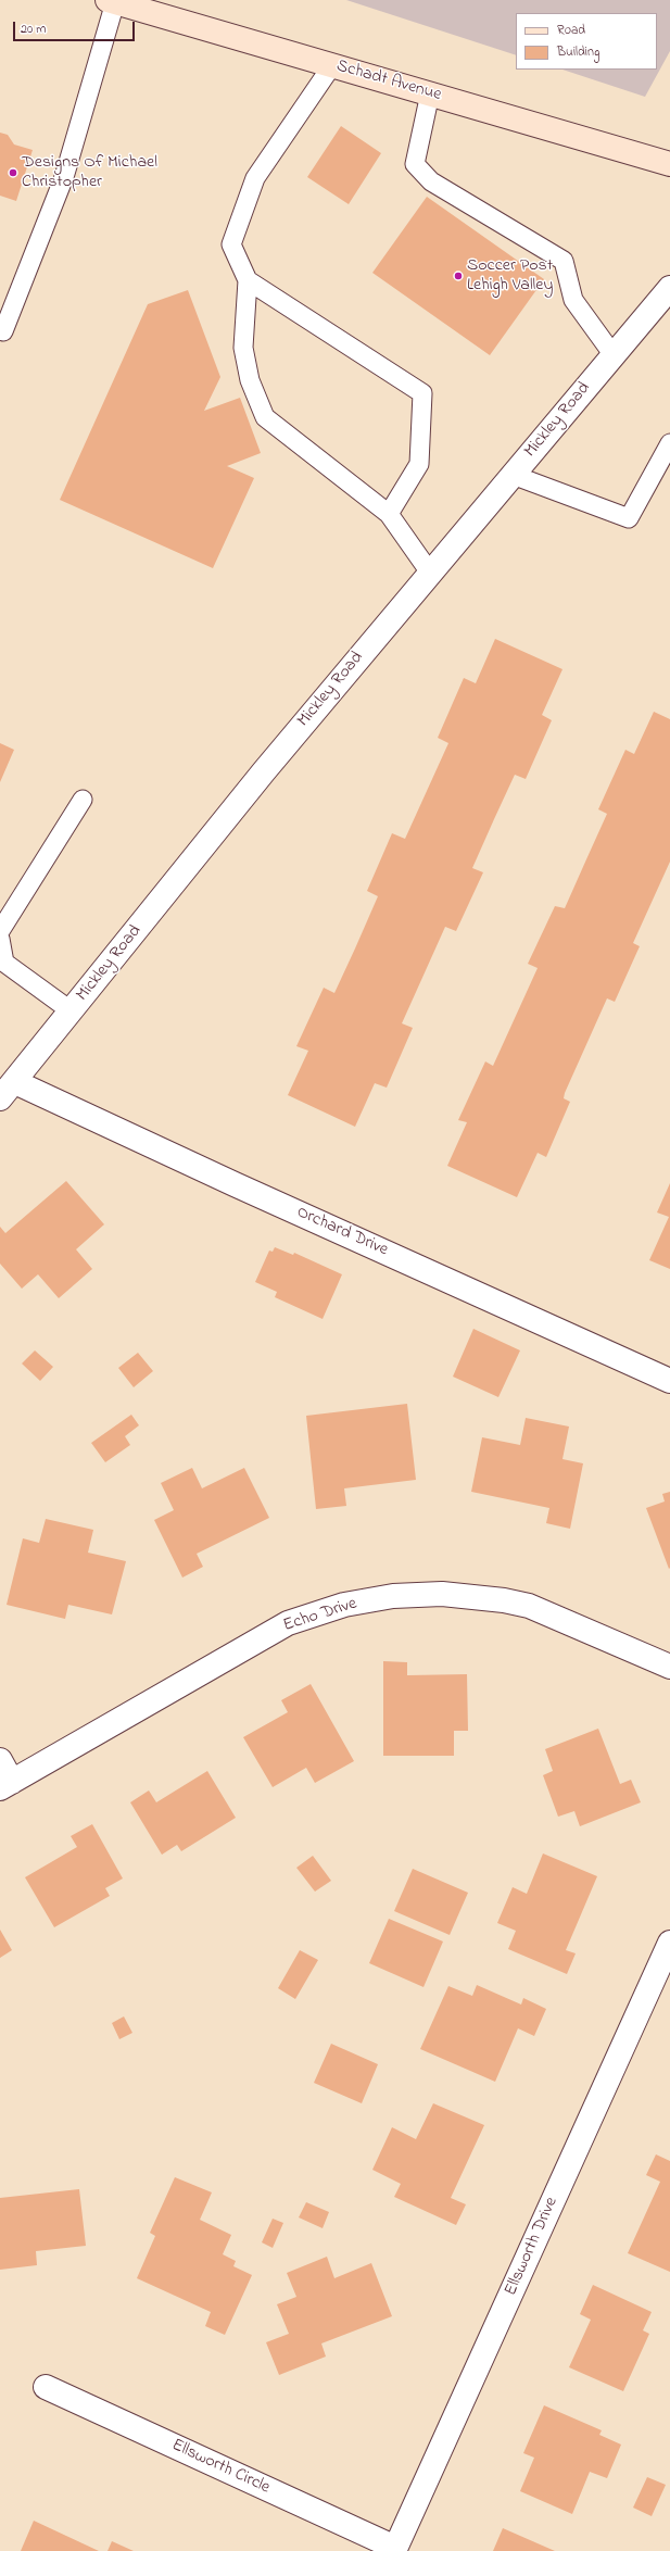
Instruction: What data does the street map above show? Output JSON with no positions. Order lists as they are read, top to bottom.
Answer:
{
  "streets": {
    "main road": ["Schadt Avenue"],
    "street": [
      "Mickley Road",
      "Orchard Drive",
      "Echo Drive",
      "Ellsworth Drive",
      "Ellsworth Circle"
    ]
  },
  "crossings": [
    ["Mickley Road", "Orchard Drive"],
    ["Ellsworth Drive", "Ellsworth Circle"]
  ],
  "places": ["Designs Of Michael Christopher", "Soccer Post Lehigh Valley"],
  "legend": ["Road", "Building"],
  "scale_bar": "20 m"
}
